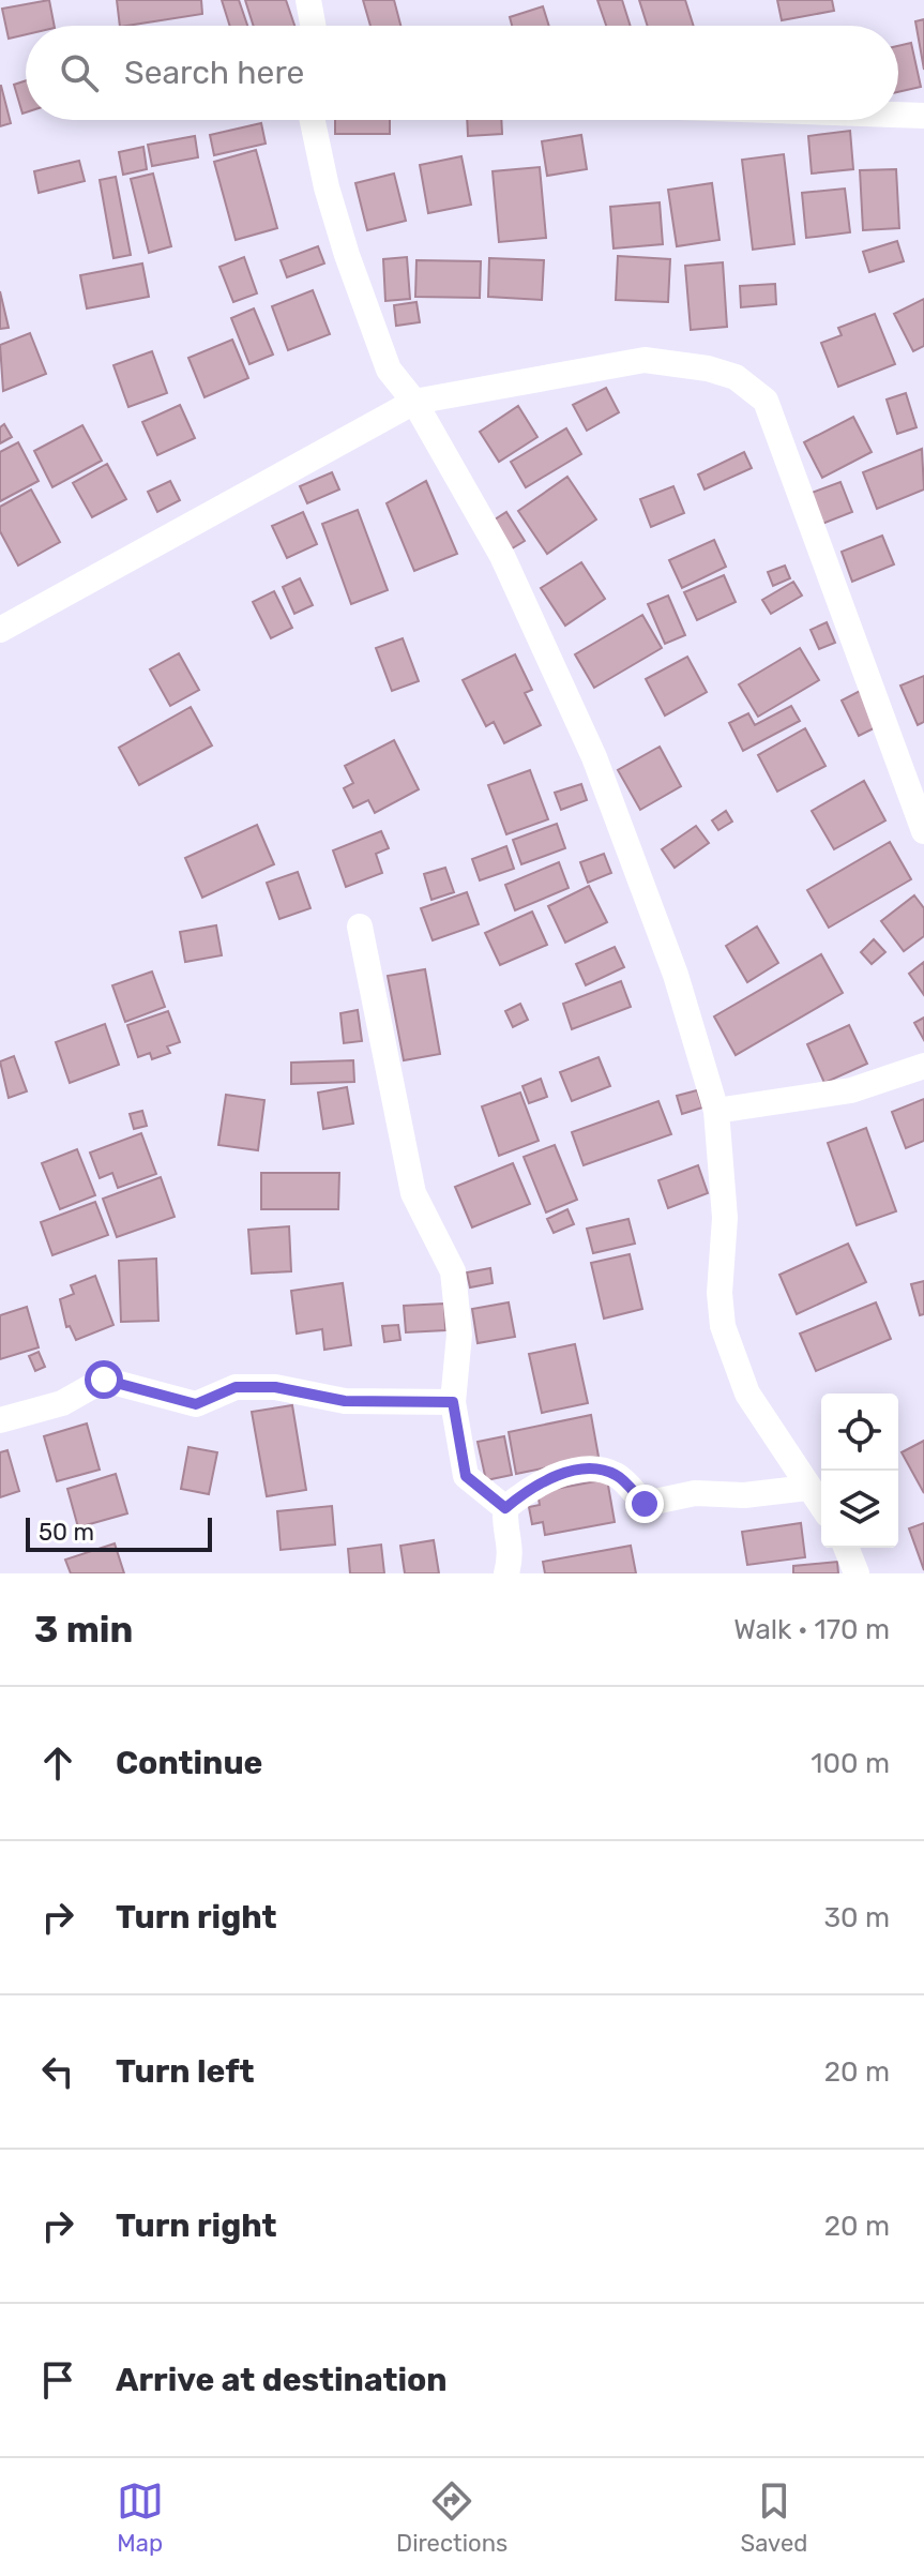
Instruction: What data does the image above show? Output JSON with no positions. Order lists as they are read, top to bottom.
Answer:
{
  "scale_bar": "50 m",
  "page": {
    "search": "Search here",
    "scale": "50 m",
    "heading": ["3 min", "Walk · 170 m"],
    "list": [
      ["Continue", "100 m"],
      ["Turn right", "30 m"],
      ["Turn left", "20 m"],
      ["Turn right", "20 m"],
      "Arrive at destination"
    ],
    "nav": ["Map", "Directions", "Saved"]
  }
}
